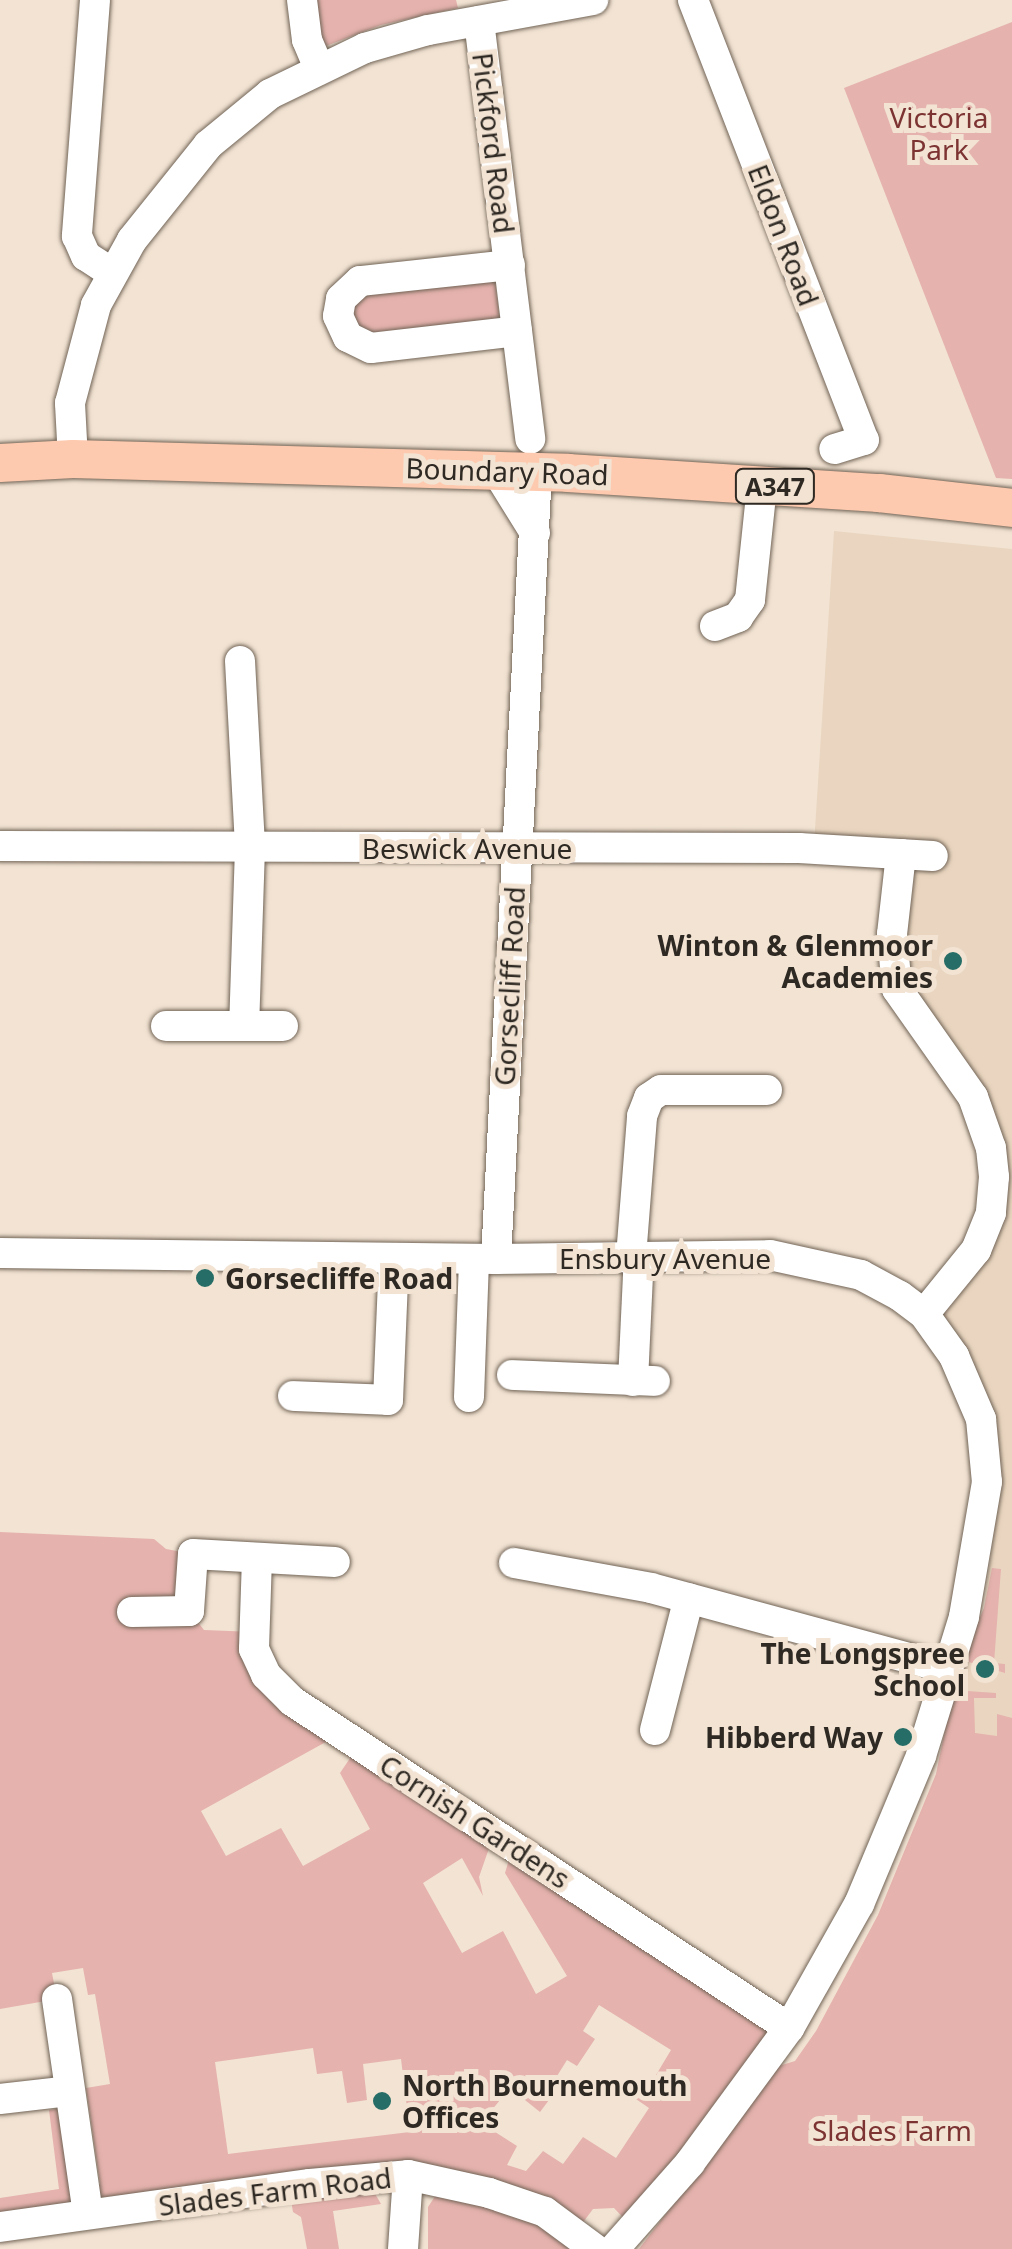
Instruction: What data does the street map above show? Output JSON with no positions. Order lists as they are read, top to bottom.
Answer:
{
  "streets": {
    "main road": ["Boundary Road", "A347"],
    "street": [
      "Pickford Road",
      "Eldon Road",
      "Beswick Avenue",
      "Gorsecliff Road",
      "Ensbury Avenue",
      "Cornish Gardens",
      "Slades Farm Road"
    ]
  },
  "crossings": [
    ["Pickford Road", "Boundary Road"],
    ["Pickford Road", "Gorsecliff Road"],
    ["Boundary Road", "Gorsecliff Road"],
    ["Beswick Avenue", "Gorsecliff Road"],
    ["Gorsecliff Road", "Ensbury Avenue"],
    ["Ensbury Avenue", "Cornish Gardens"]
  ],
  "parks": ["Victoria Park", "Slades Farm"],
  "places": [
    "Winton & Glenmoor Academies",
    "Gorsecliffe Road",
    "The Longspree School",
    "Hibberd Way",
    "North Bournemouth Offices"
  ]
}
